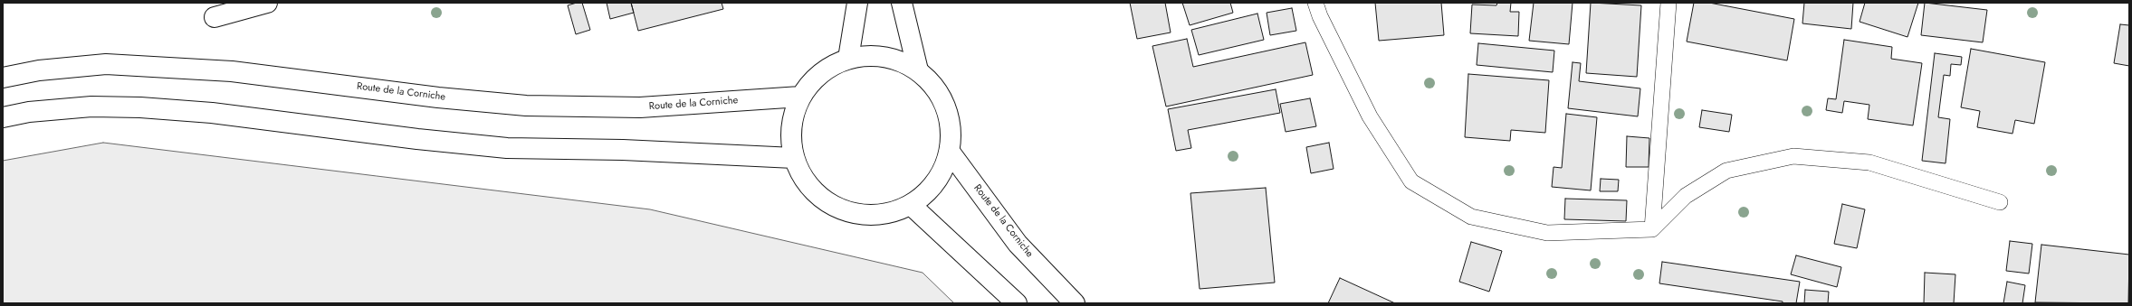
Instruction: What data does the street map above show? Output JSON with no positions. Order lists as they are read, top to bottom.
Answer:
{
  "streets": {
    "main road": ["Route de la Corniche"]
  }
}
